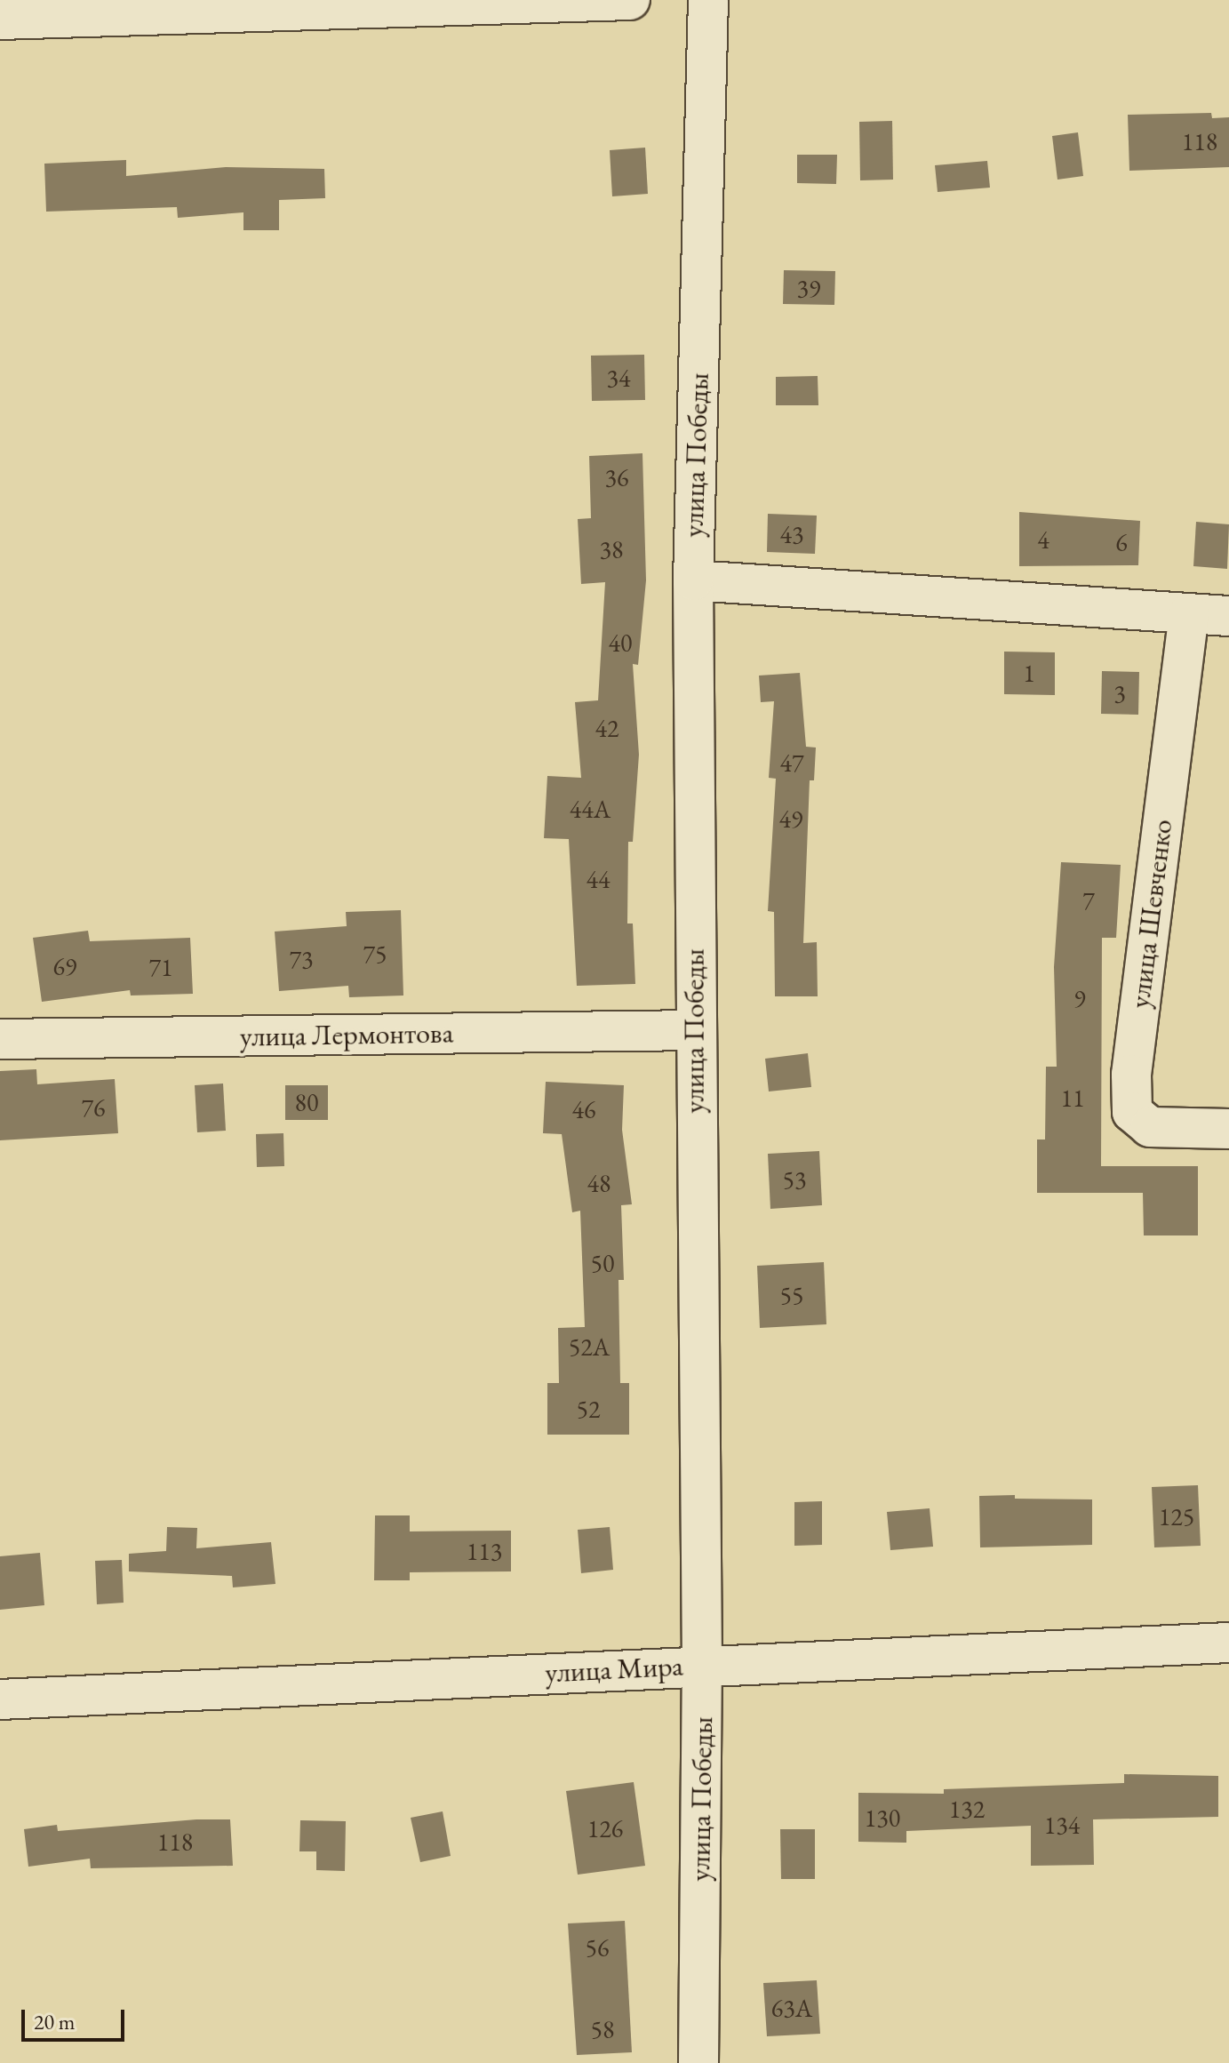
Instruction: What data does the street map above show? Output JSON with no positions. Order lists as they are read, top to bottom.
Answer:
{
  "streets": {
    "street": [
      "улица Победы",
      "улица Шевченко",
      "улица Лермонтова",
      "улица Мира"
    ]
  },
  "crossings": [
    ["улица Победы", "улица Лермонтова"],
    ["улица Победы", "улица Мира"]
  ],
  "house_numbers": [
    "118",
    "39",
    "34",
    "36",
    "43",
    "4",
    "6",
    "38",
    "40",
    "1",
    "3",
    "42",
    "47",
    "44А",
    "49",
    "44",
    "7",
    "75",
    "73",
    "69",
    "71",
    "9",
    "11",
    "80",
    "76",
    "46",
    "53",
    "48",
    "50",
    "55",
    "52А",
    "52",
    "125",
    "113",
    "132",
    "130",
    "134",
    "126",
    "118",
    "56",
    "63А",
    "58"
  ],
  "scale_bar": "20 m"
}
